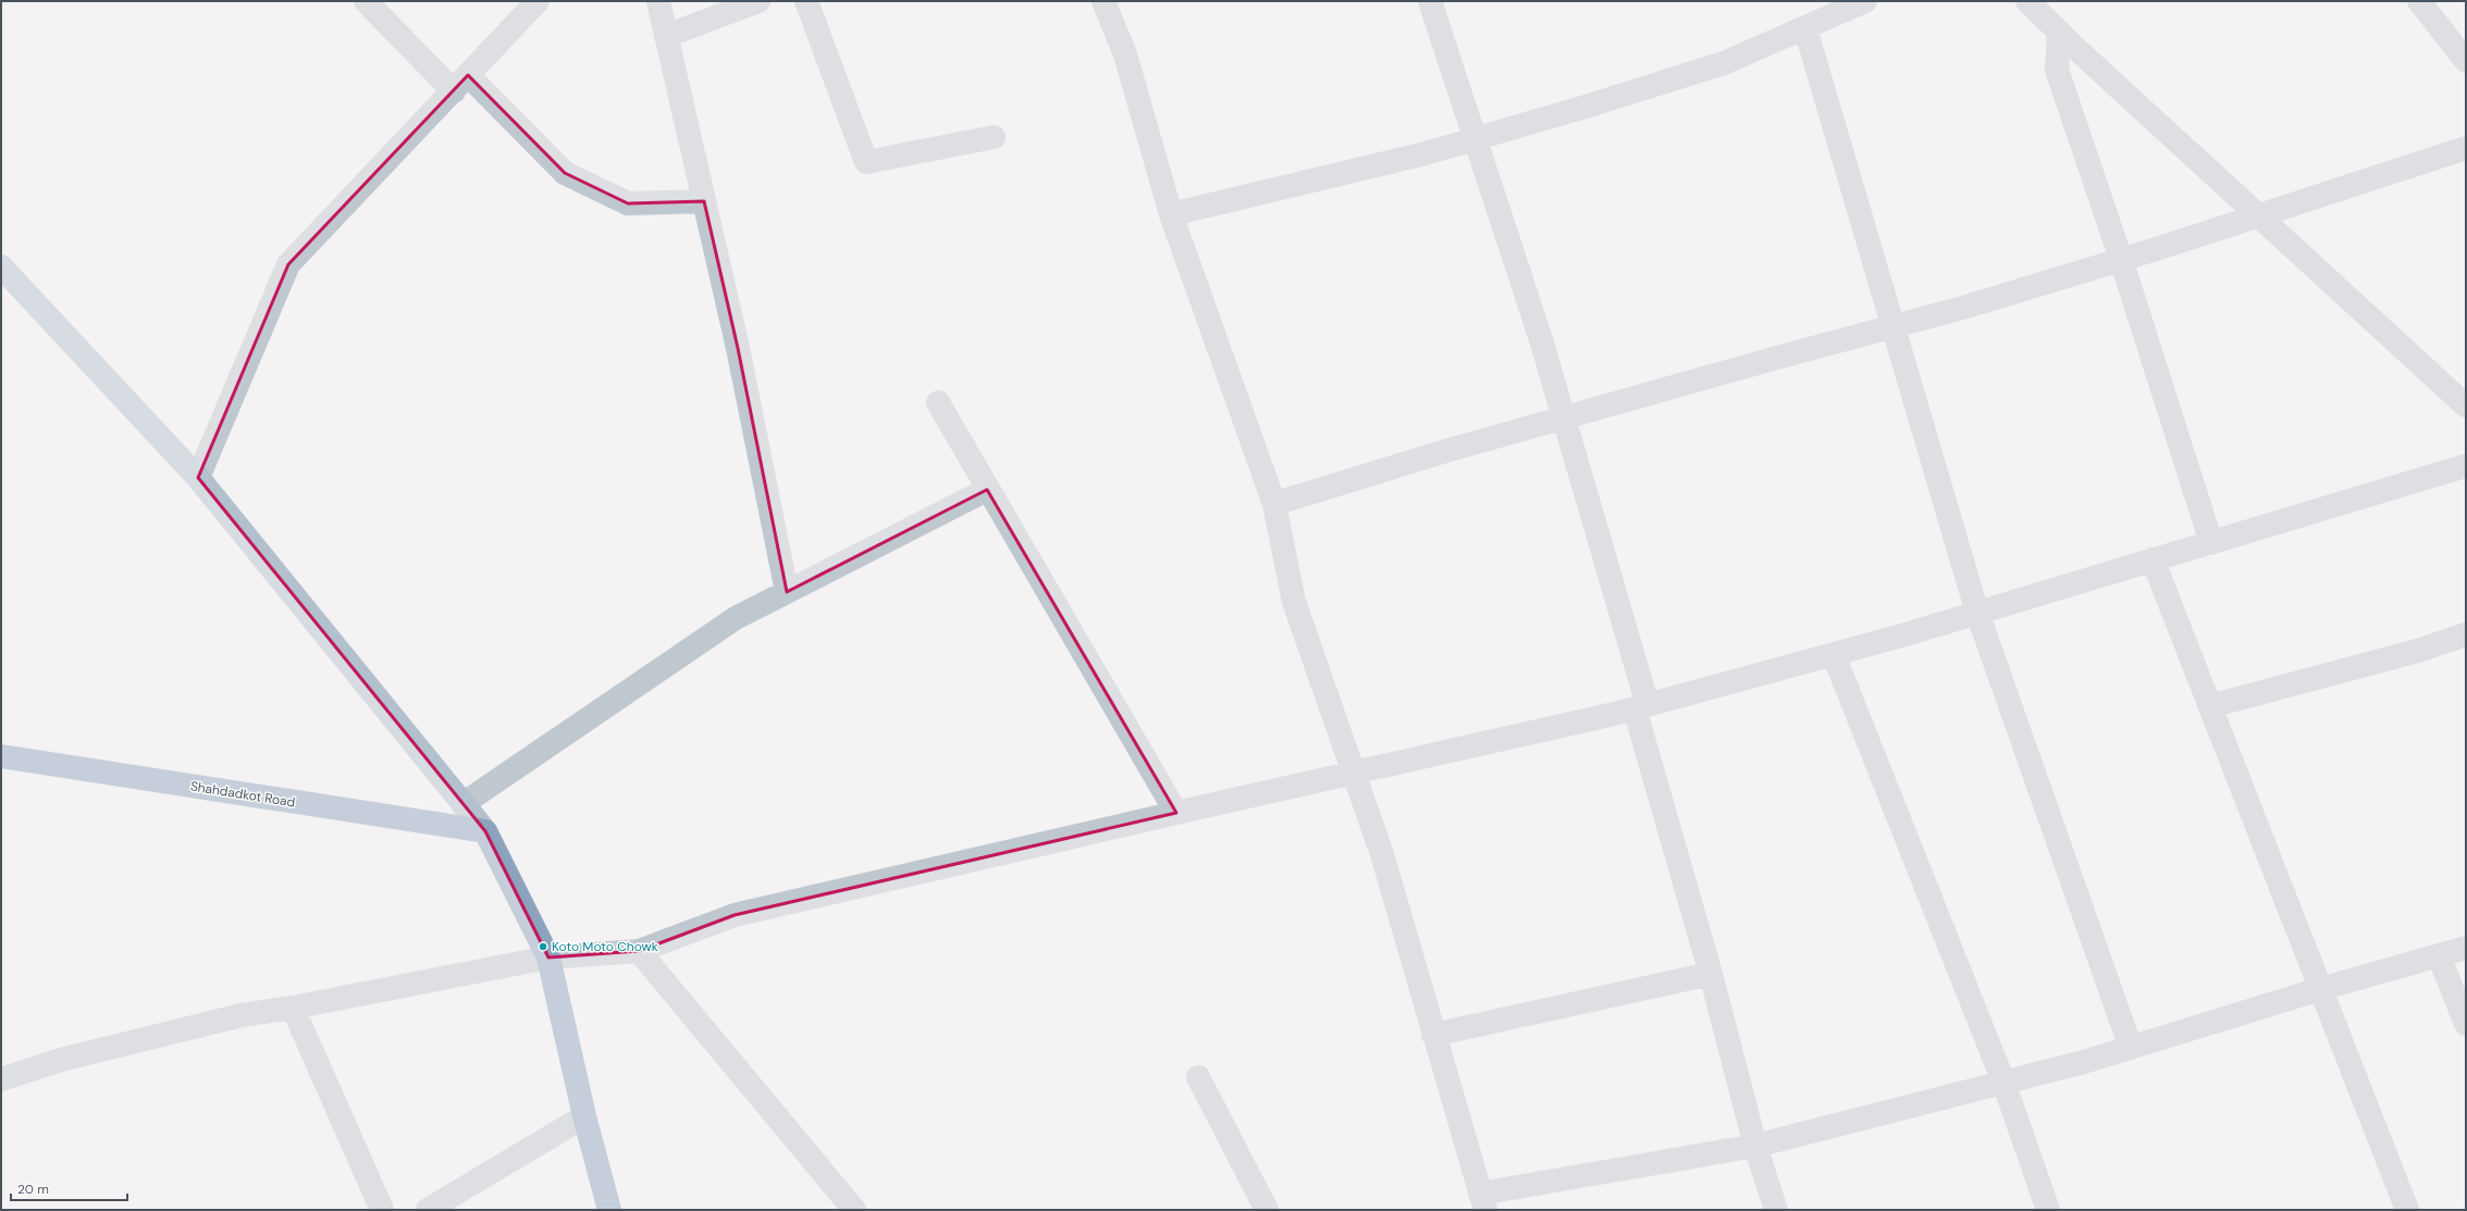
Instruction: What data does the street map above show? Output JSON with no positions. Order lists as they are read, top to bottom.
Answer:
{
  "streets": {
    "highway": ["Shahdadkot Road"]
  },
  "places": ["Koto Moto Chowk"],
  "scale_bar": "20 m"
}
